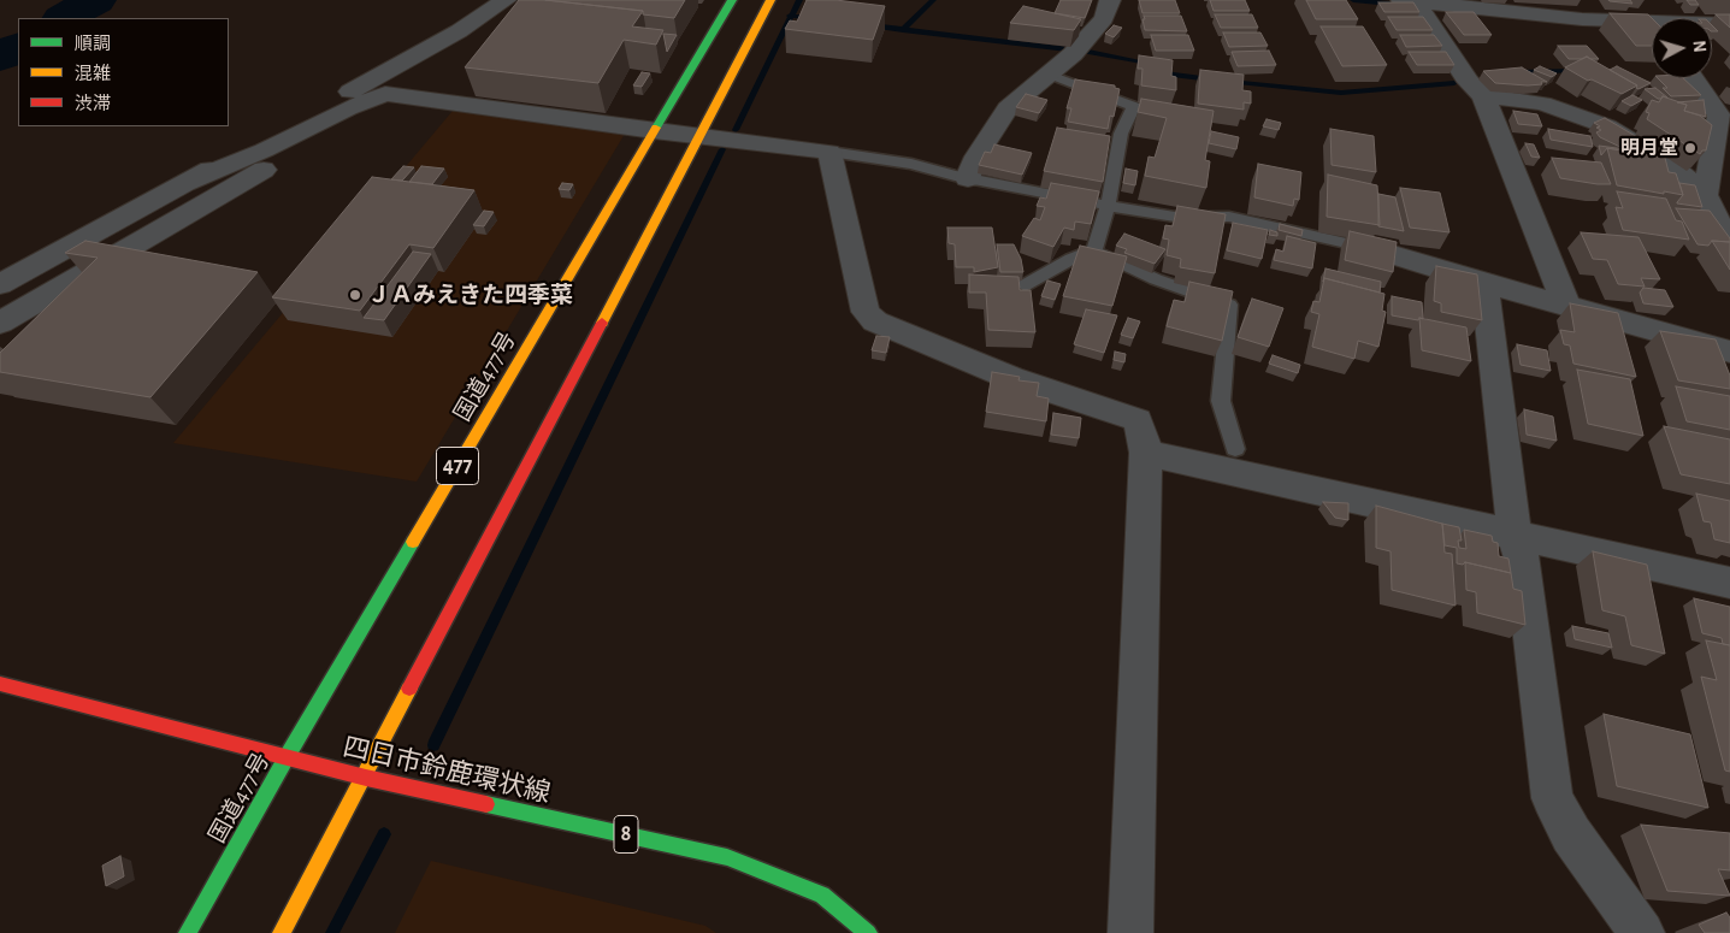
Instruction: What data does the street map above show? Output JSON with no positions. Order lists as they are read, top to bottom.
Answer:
{
  "streets": {
    "main road": [
      "国道477号",
      "477",
      "四日市鈴鹿環状線",
      "8"
    ]
  },
  "crossings": [
    ["国道477号", "四日市鈴鹿環状線"]
  ],
  "places": ["明月堂", "ＪＡみえきた四季菜"],
  "legend": ["順調", "混雑", "渋滞"],
  "north": "right"
}
